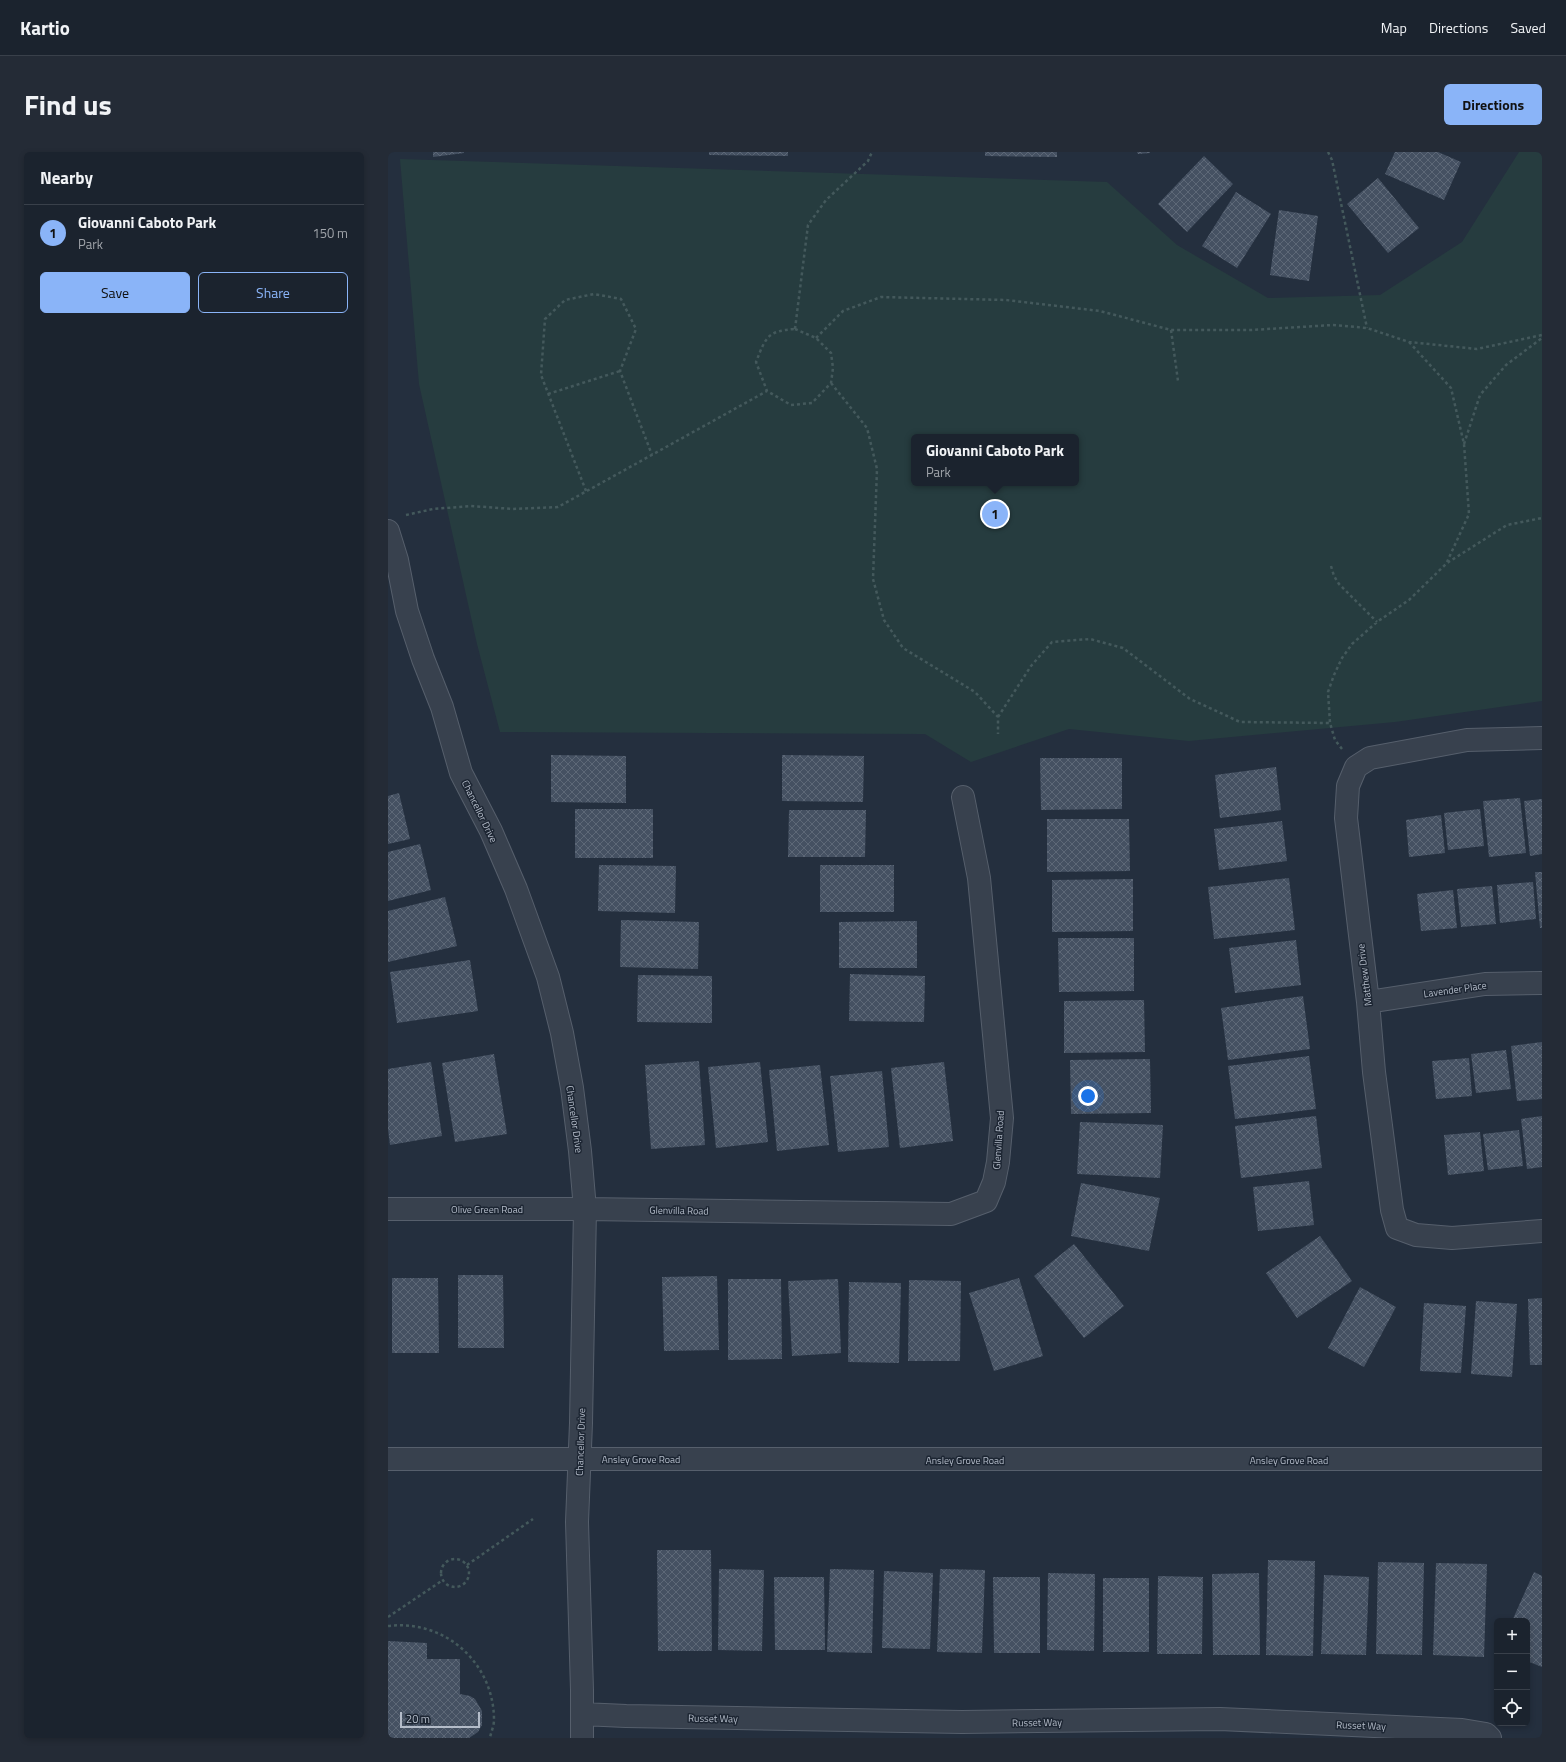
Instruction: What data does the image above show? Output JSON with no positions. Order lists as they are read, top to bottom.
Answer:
{
  "streets": {
    "street": [
      "Chancellor Drive",
      "Matthew Drive",
      "Lavender Place",
      "Glenvilla Road",
      "Olive Green Road",
      "Ansley Grove Road",
      "Russet Way"
    ]
  },
  "crossings": [
    ["Chancellor Drive", "Glenvilla Road"],
    ["Chancellor Drive", "Olive Green Road"],
    ["Chancellor Drive", "Ansley Grove Road"],
    ["Chancellor Drive", "Russet Way"],
    ["Matthew Drive", "Lavender Place"],
    ["Glenvilla Road", "Olive Green Road"]
  ],
  "scale_bar": "20 m",
  "page": {
    "header": "Kartio",
    "nav": ["Map", "Directions", "Saved"],
    "title": "Find us",
    "buttons": [
      "Directions",
      ["Save", "Share"]
    ],
    "heading": "Nearby",
    "list": [
      {
        "mark": "1",
        "name": "Giovanni Caboto Park",
        "note": "Park",
        "value": "150 m"
      }
    ],
    "popup": ["Giovanni Caboto Park", "Park"],
    "pins": "1",
    "map_buttons": ["+", "−"],
    "scale": "20 m"
  }
}
